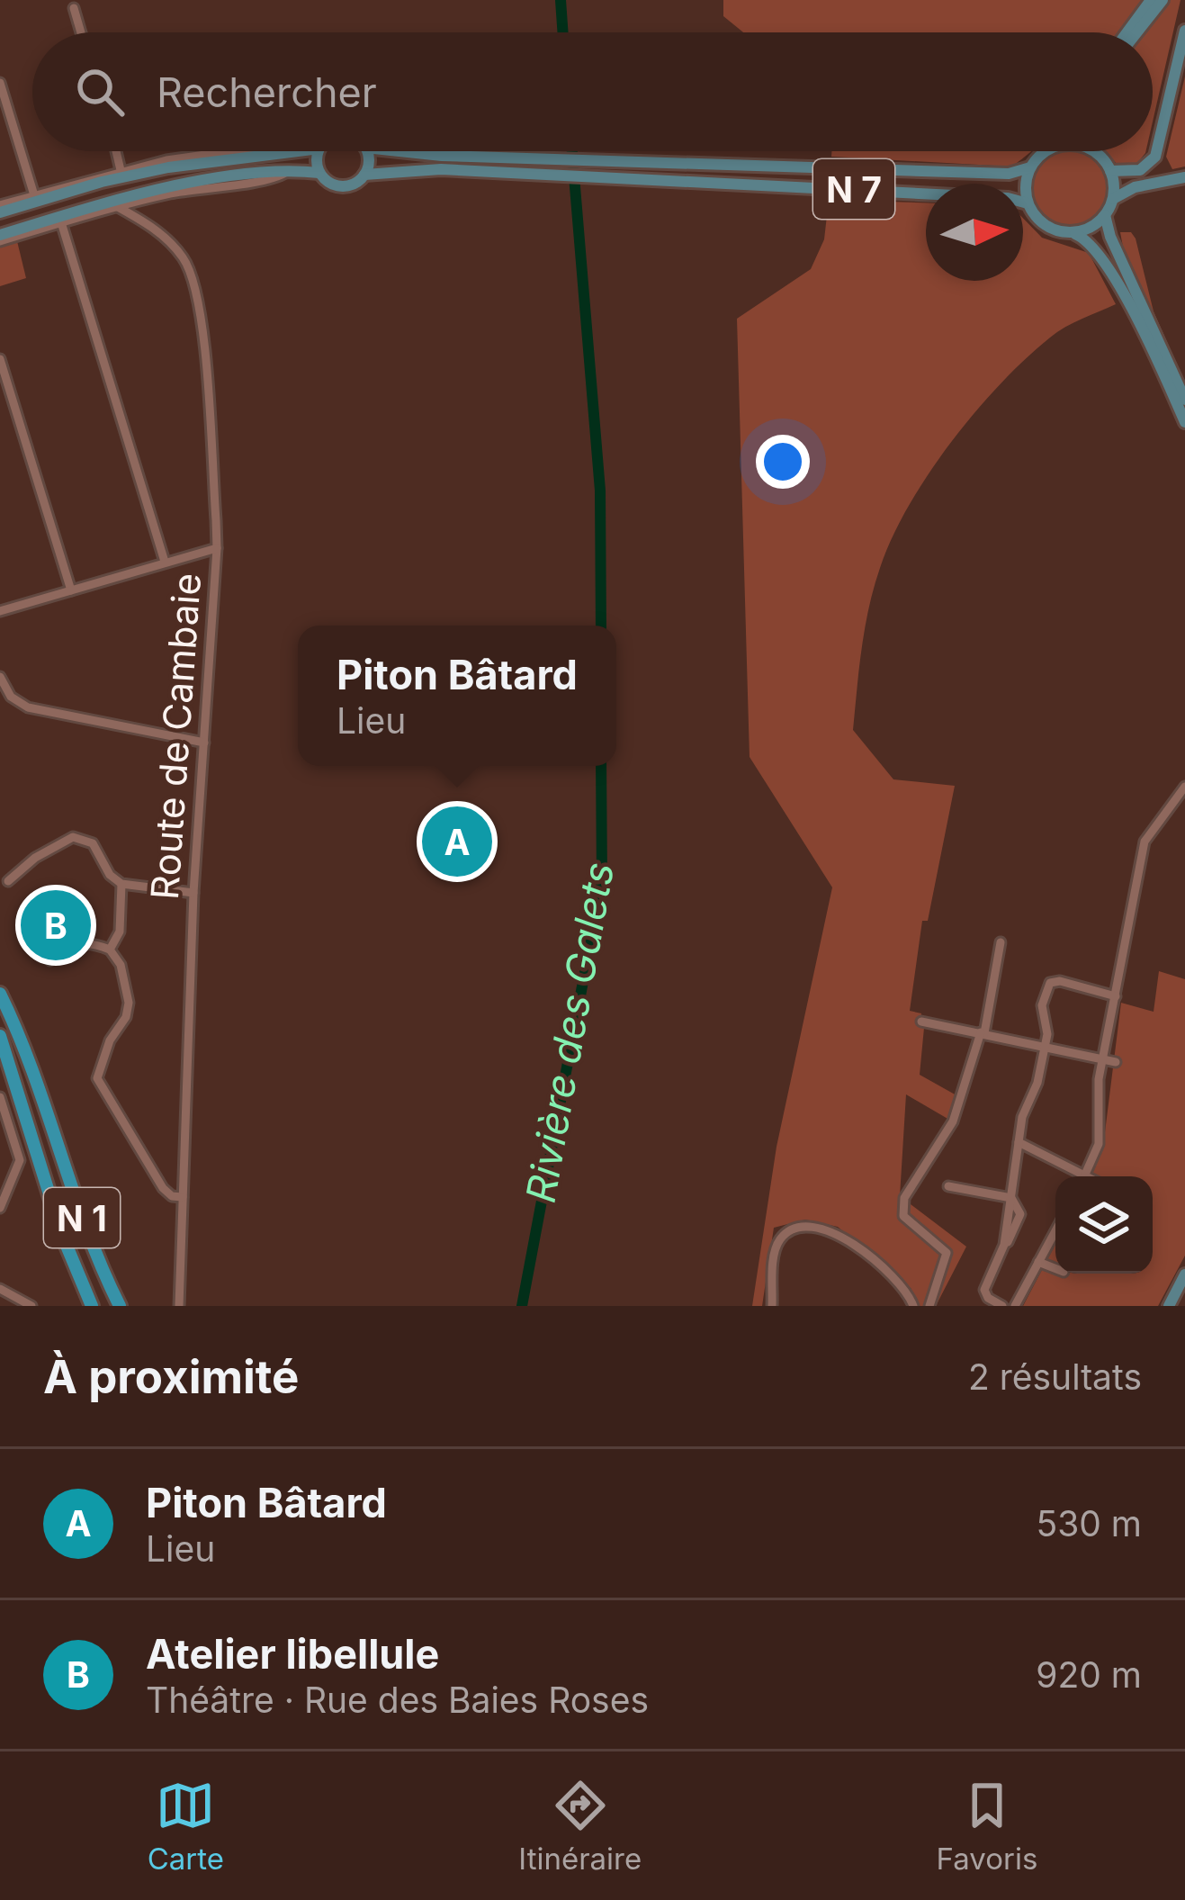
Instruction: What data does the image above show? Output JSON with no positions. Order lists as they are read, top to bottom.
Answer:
{
  "streets": {
    "highway": ["N 1"],
    "main road": ["N 7"],
    "street": ["Route de Cambaie"]
  },
  "water": ["Rivière des Galets"],
  "north": "right",
  "page": {
    "search": "Rechercher",
    "popup": ["Piton Bâtard", "Lieu"],
    "pins": ["A", "B"],
    "heading": ["À proximité", "2 résultats"],
    "list": [
      {
        "mark": "A",
        "name": "Piton Bâtard",
        "note": "Lieu",
        "value": "530 m"
      },
      {
        "mark": "B",
        "name": "Atelier libellule",
        "note": "Théâtre · Rue des Baies Roses",
        "value": "920 m"
      }
    ],
    "nav": ["Carte", "Itinéraire", "Favoris"]
  }
}
